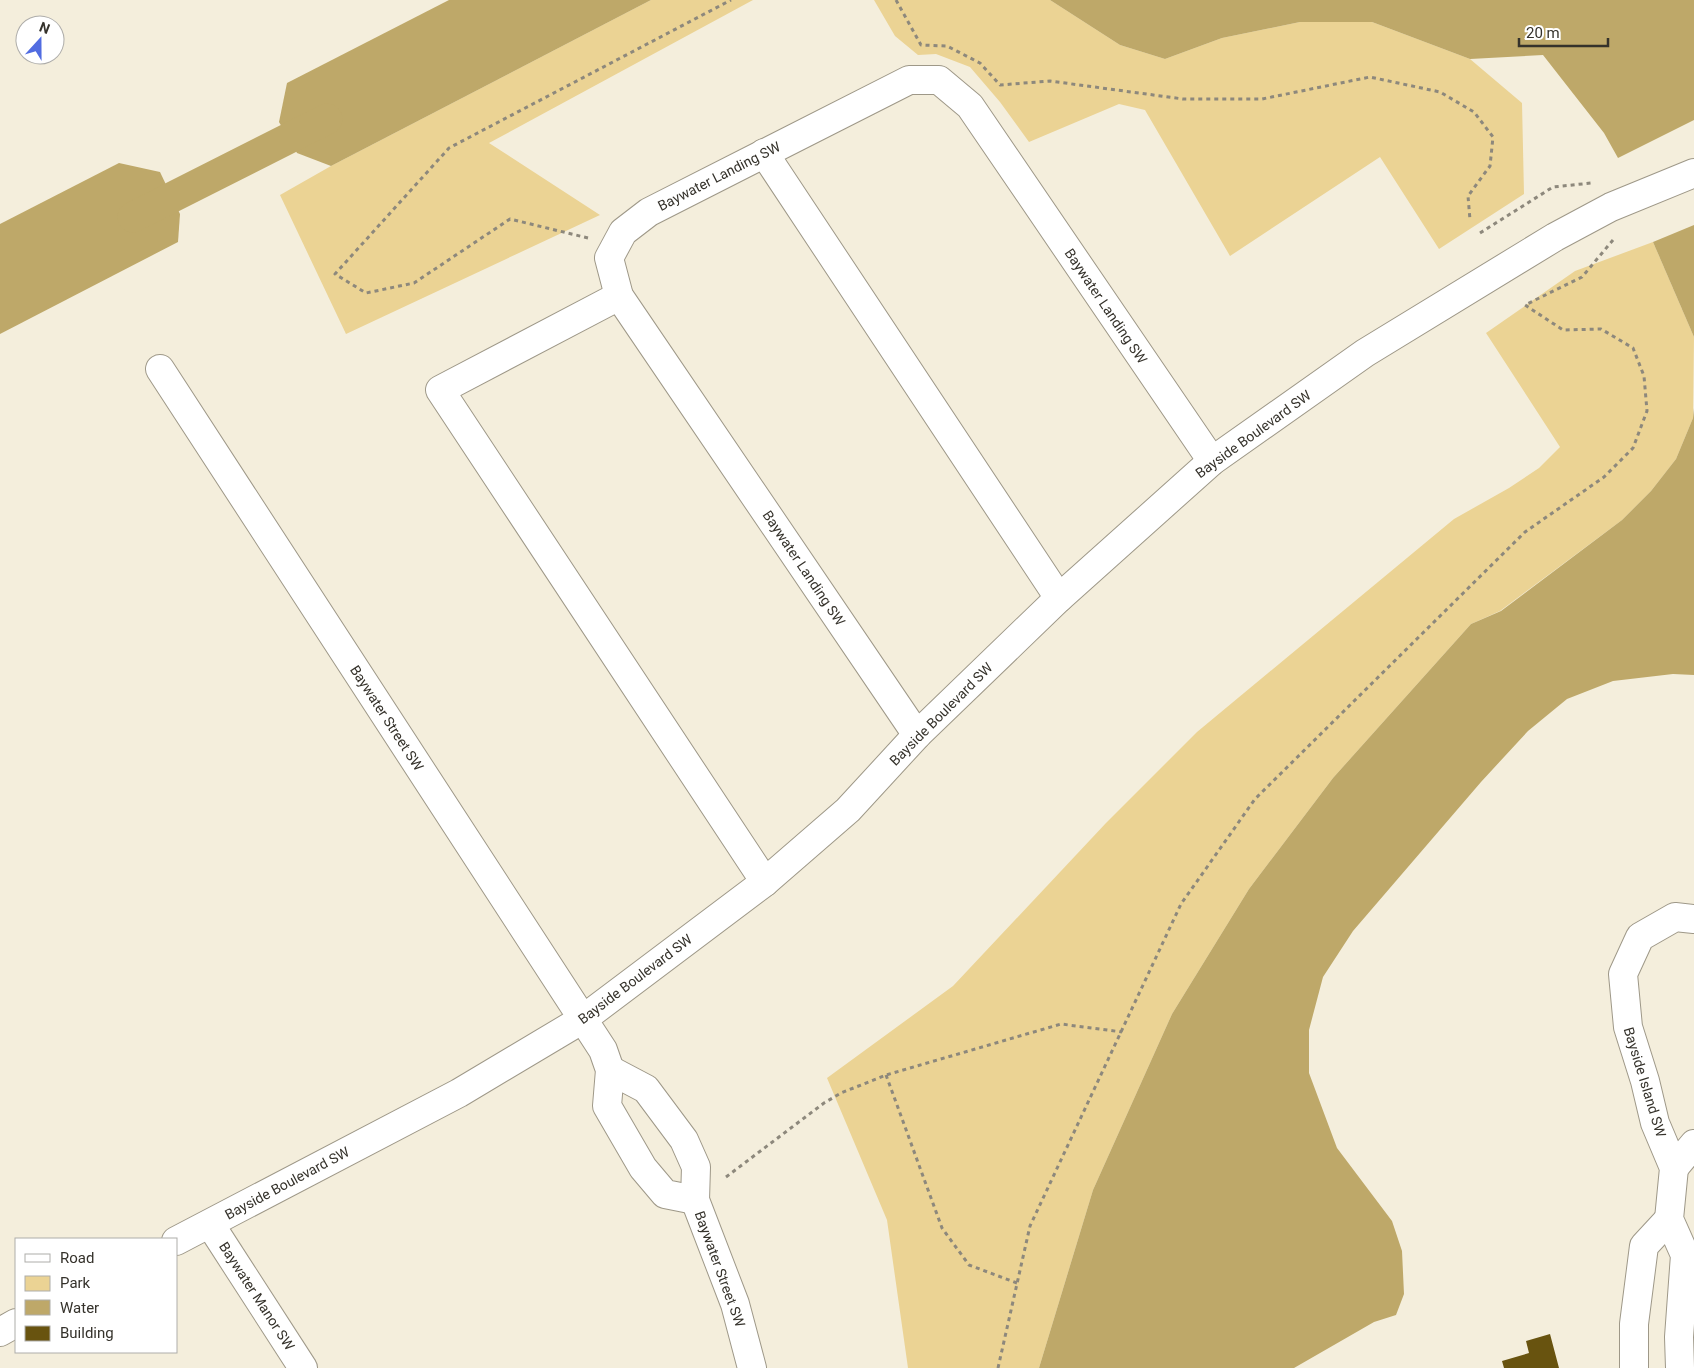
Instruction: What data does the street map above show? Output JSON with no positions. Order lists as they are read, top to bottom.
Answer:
{
  "streets": {
    "street": [
      "Baywater Landing SW",
      "Bayside Boulevard SW",
      "Baywater Street SW",
      "Bayside Island SW",
      "Baywater Manor SW"
    ]
  },
  "crossings": [
    ["Baywater Landing SW", "Bayside Boulevard SW"],
    ["Bayside Boulevard SW", "Baywater Street SW"],
    ["Bayside Boulevard SW", "Baywater Manor SW"]
  ],
  "legend": [
    "Road",
    "Park",
    "Water",
    "Building"
  ],
  "scale_bar": "20 m",
  "north": "top"
}
